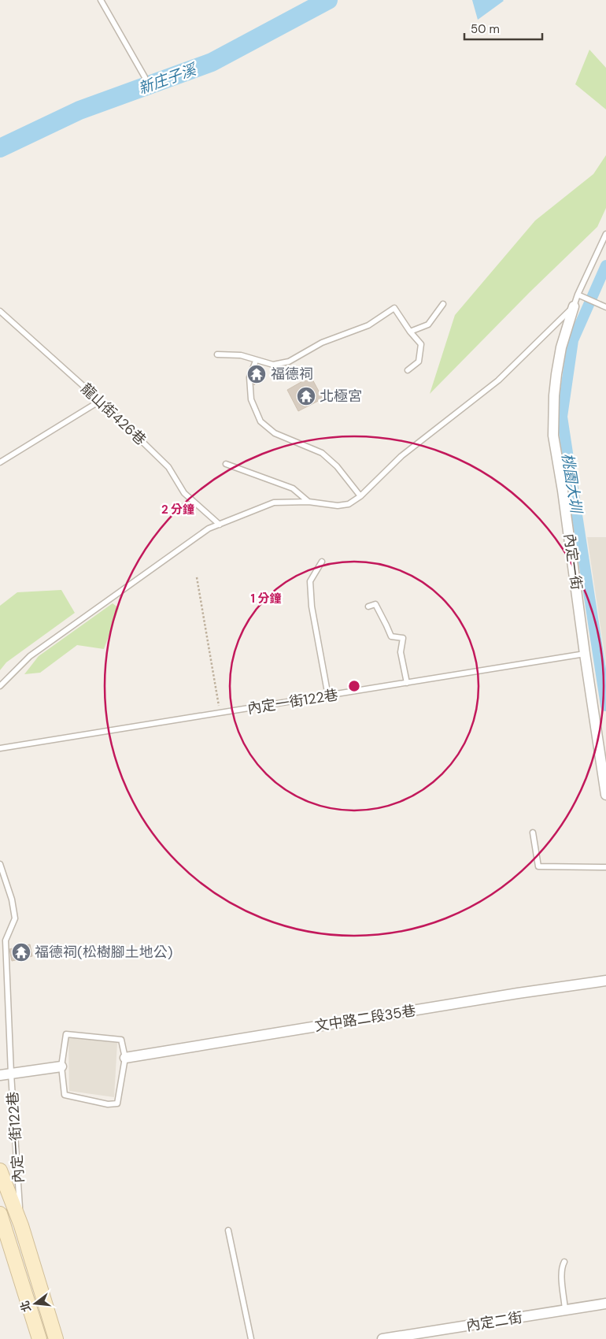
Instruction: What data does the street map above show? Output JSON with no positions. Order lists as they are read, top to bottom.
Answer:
{
  "streets": {
    "street": ["內定一街", "文中路二段35巷", "內定二街"],
    "lane": ["龍山街426巷", "內定一街122巷"]
  },
  "crossings": [
    ["內定一街", "內定一街122巷"]
  ],
  "water": ["新庄子溪", "桃園大圳"],
  "places": {
    "temple": ["福德祠", "北極宮", "福德祠(松樹腳土地公)"]
  },
  "scale_bar": "50 m",
  "north": "left",
  "rings": ["2 分鐘", "1 分鐘"]
}
